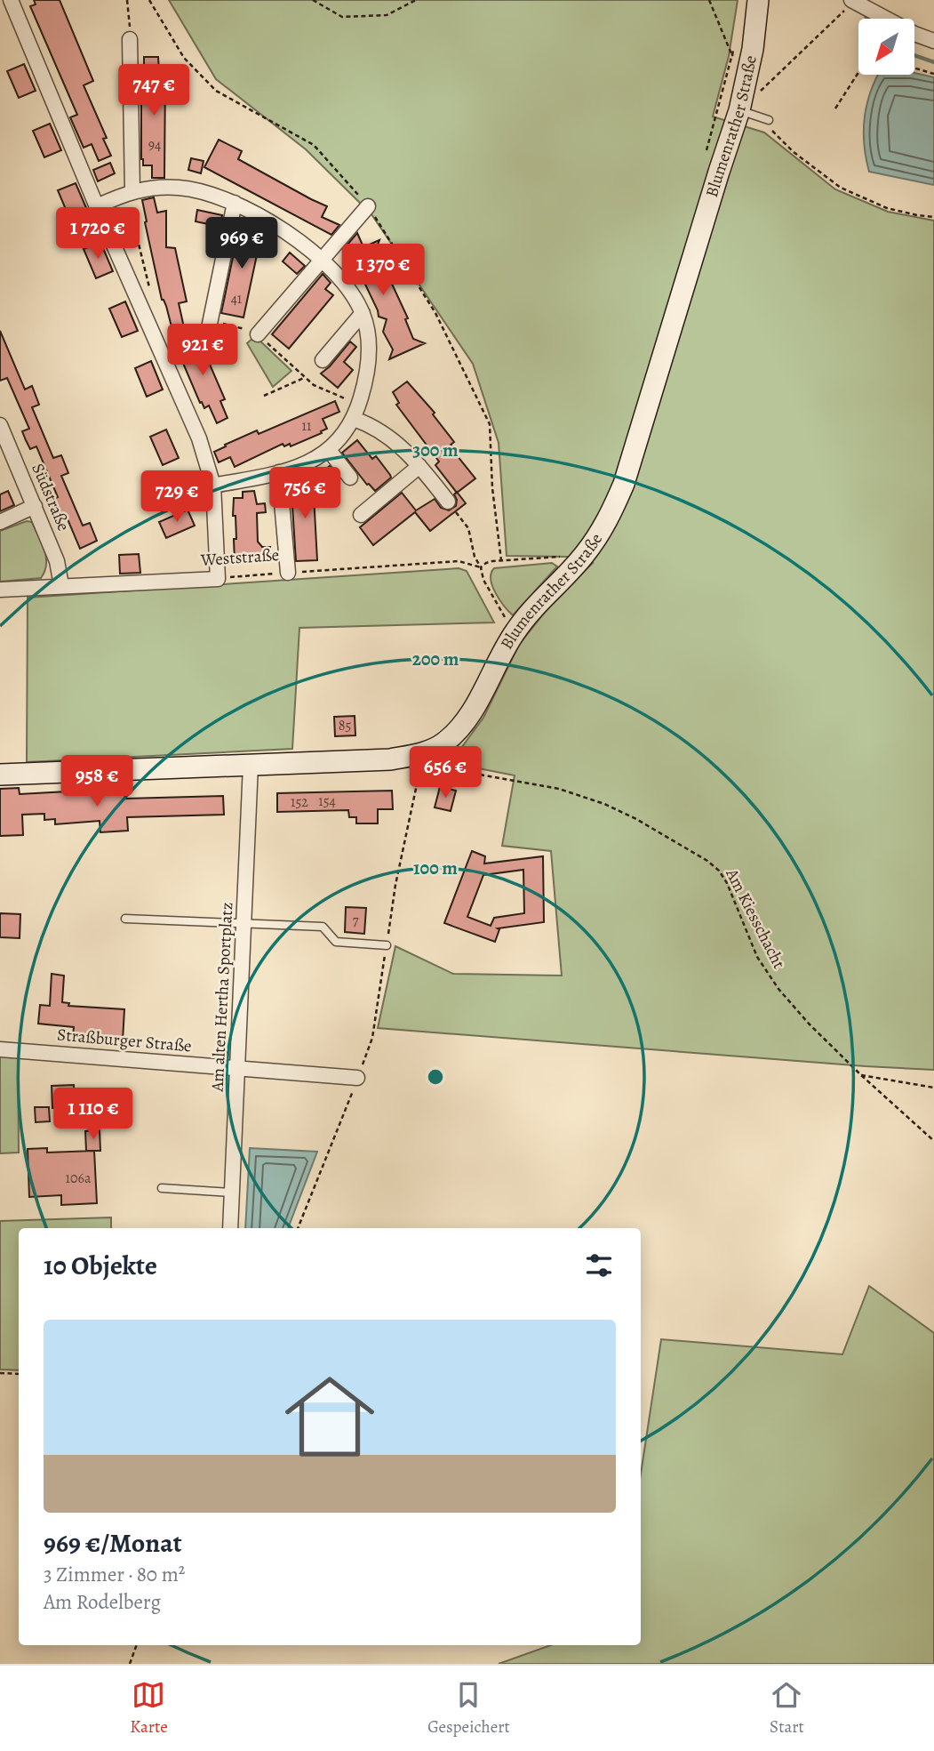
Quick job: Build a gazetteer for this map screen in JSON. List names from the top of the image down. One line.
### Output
{"streets":{"street":["Blumenrather Straße","Südstraße","Weststraße","Am alten Hertha Sportplatz","Straßburger Straße"],"path":["Am Kiesschacht"]},"crossings":[["Blumenrather Straße","Am alten Hertha Sportplatz"],["Südstraße","Weststraße"],["Am alten Hertha Sportplatz","Straßburger Straße"]],"house_numbers":["94","41","11","85","154","152","7","106a"],"north":"bottom left","page":{"price":["747 €","1 720 €","969 €","1 370 €","921 €","756 €","729 €","656 €","958 €","1 110 €"],"heading":"10 Objekte","list":[{"name":"969 €/Monat","note":"3 Zimmer · 80 m² · Am Rodelberg"}],"tabs":["Karte","Gespeichert","Start"]},"rings":["300 m","200 m","100 m"]}
